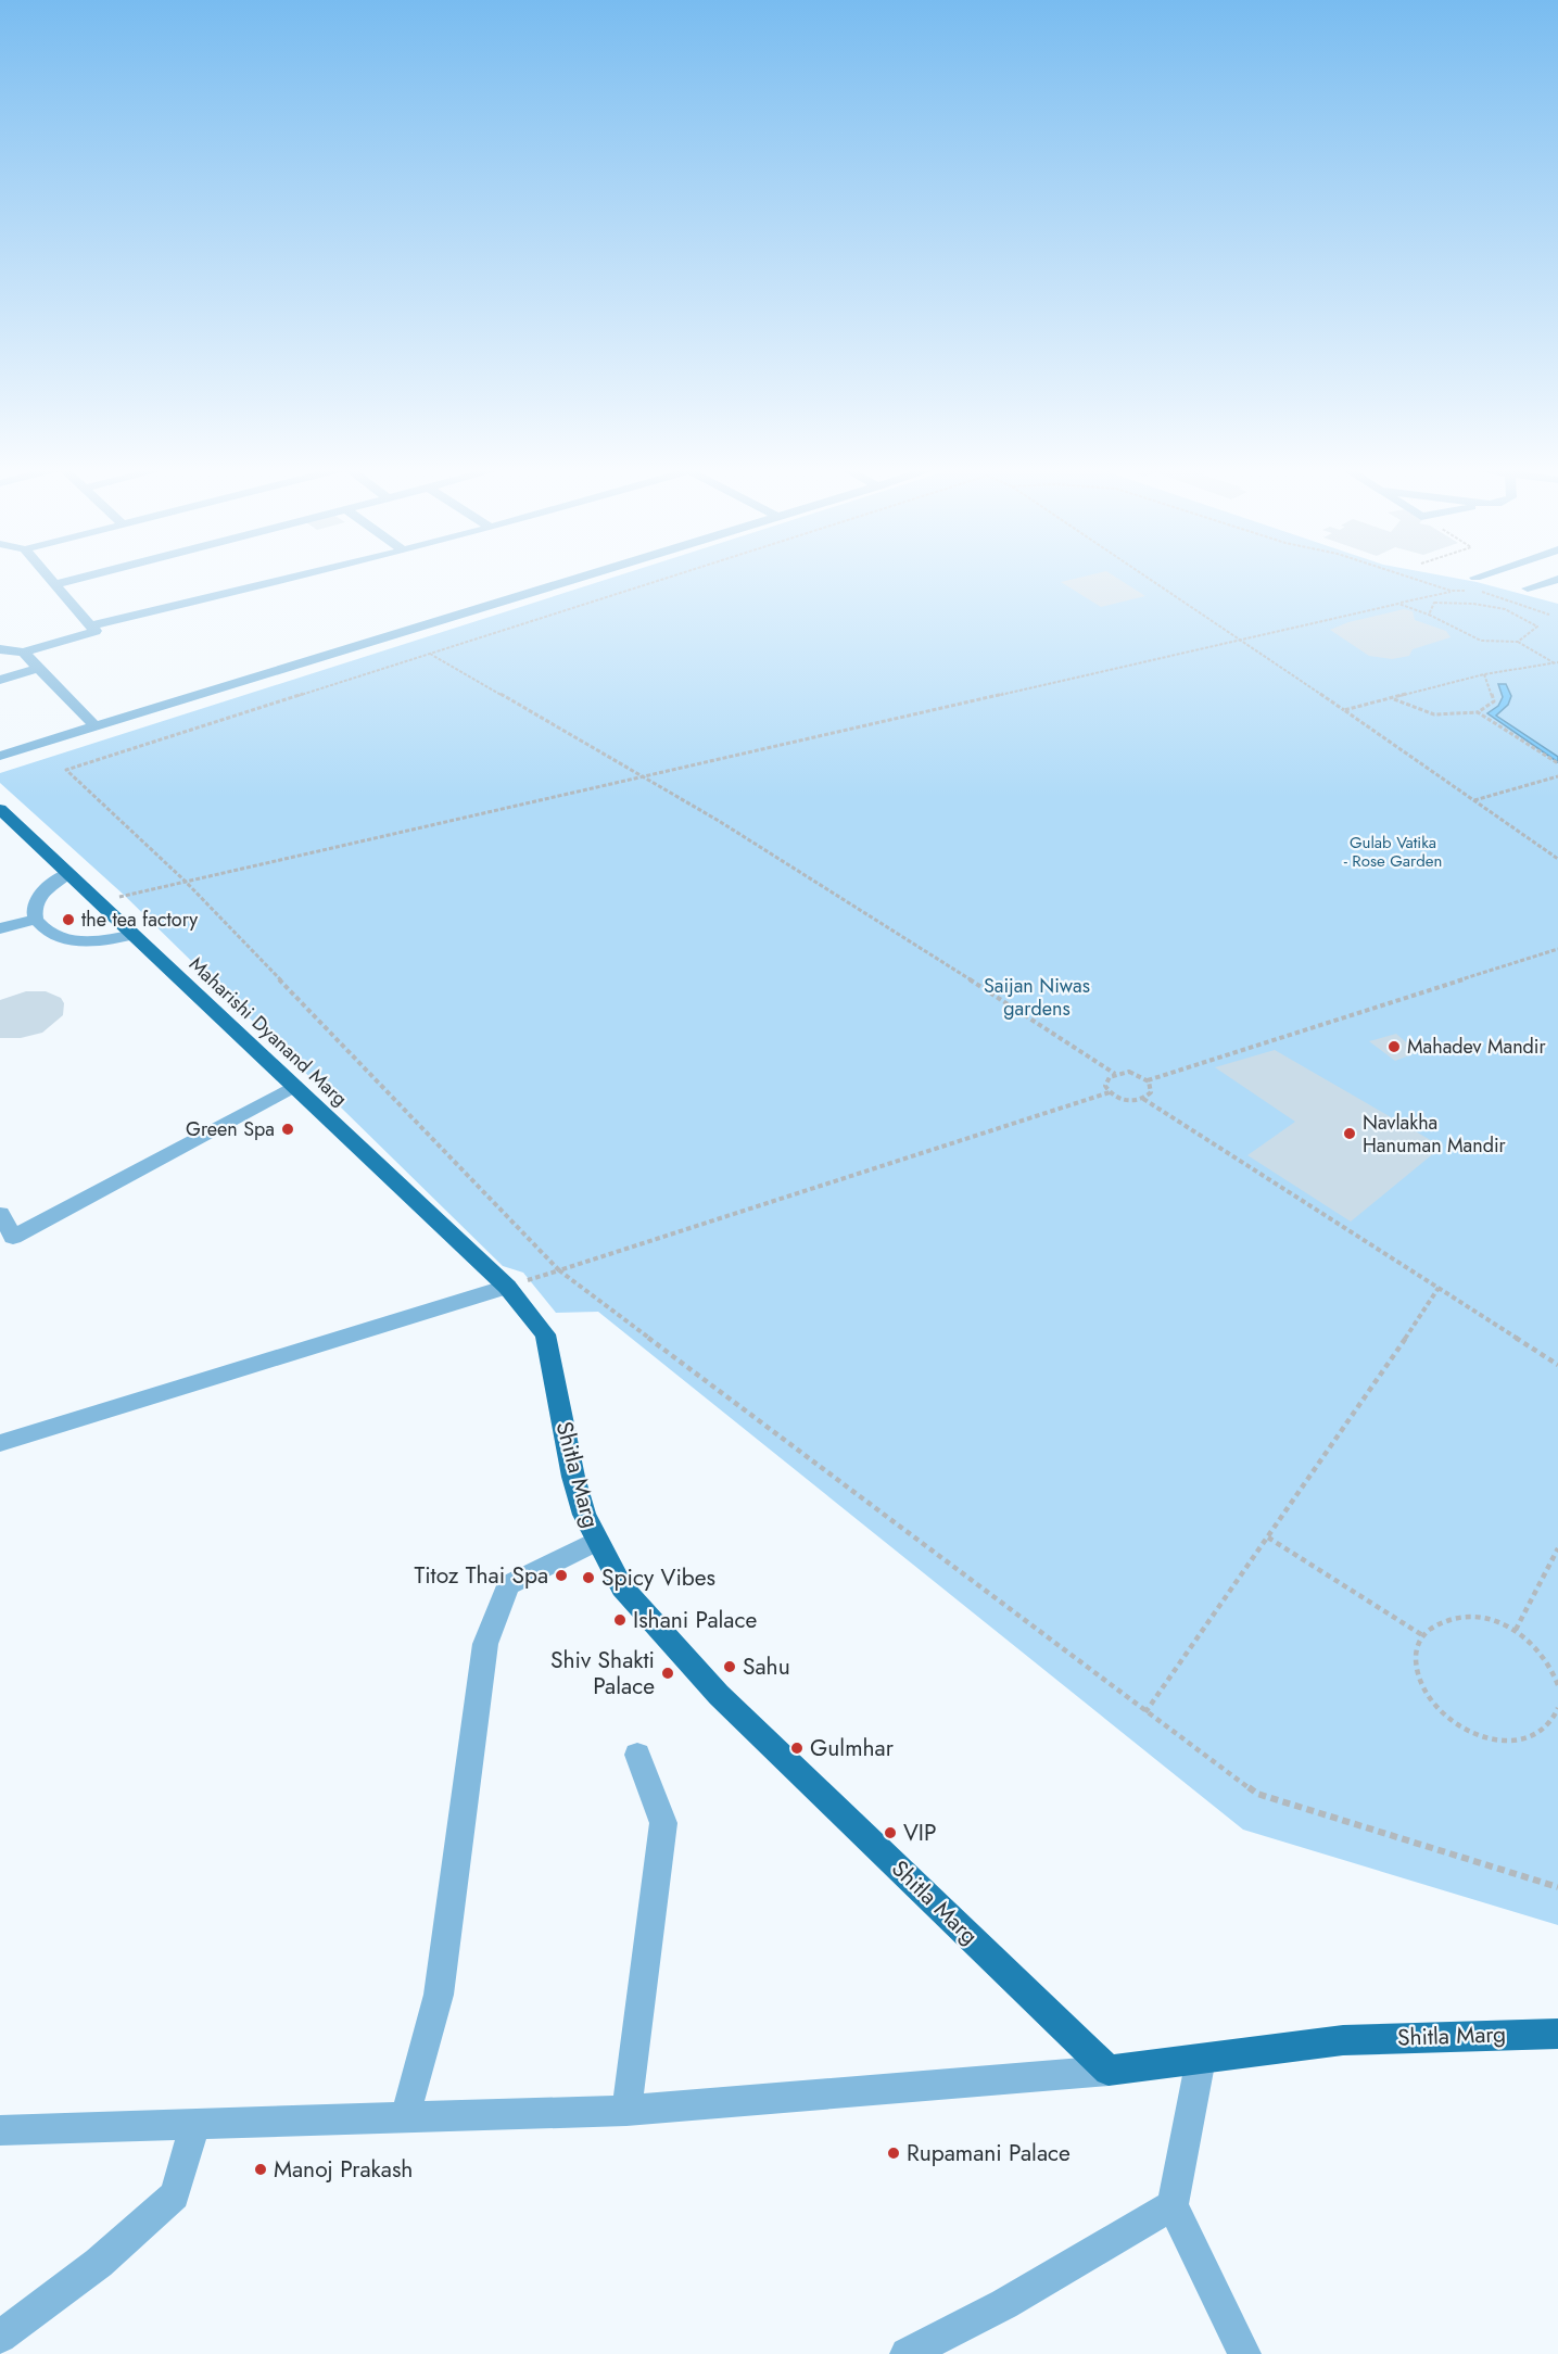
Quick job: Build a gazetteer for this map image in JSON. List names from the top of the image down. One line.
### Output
{"streets":{"main road":["Maharishi Dyanand Marg","Shitla Marg"]},"crossings":[["Maharishi Dyanand Marg","Shitla Marg"]],"parks":["Gulab Vatika - Rose Garden","Saijan Niwas gardens"],"places":["the tea factory","Mahadev Mandir","Green Spa","Navlakha Hanuman Mandir","Titoz Thai Spa","Spicy Vibes","Ishani Palace","Sahu","Shiv Shakti Palace","Gulmhar","VIP","Rupamani Palace","Manoj Prakash"]}
